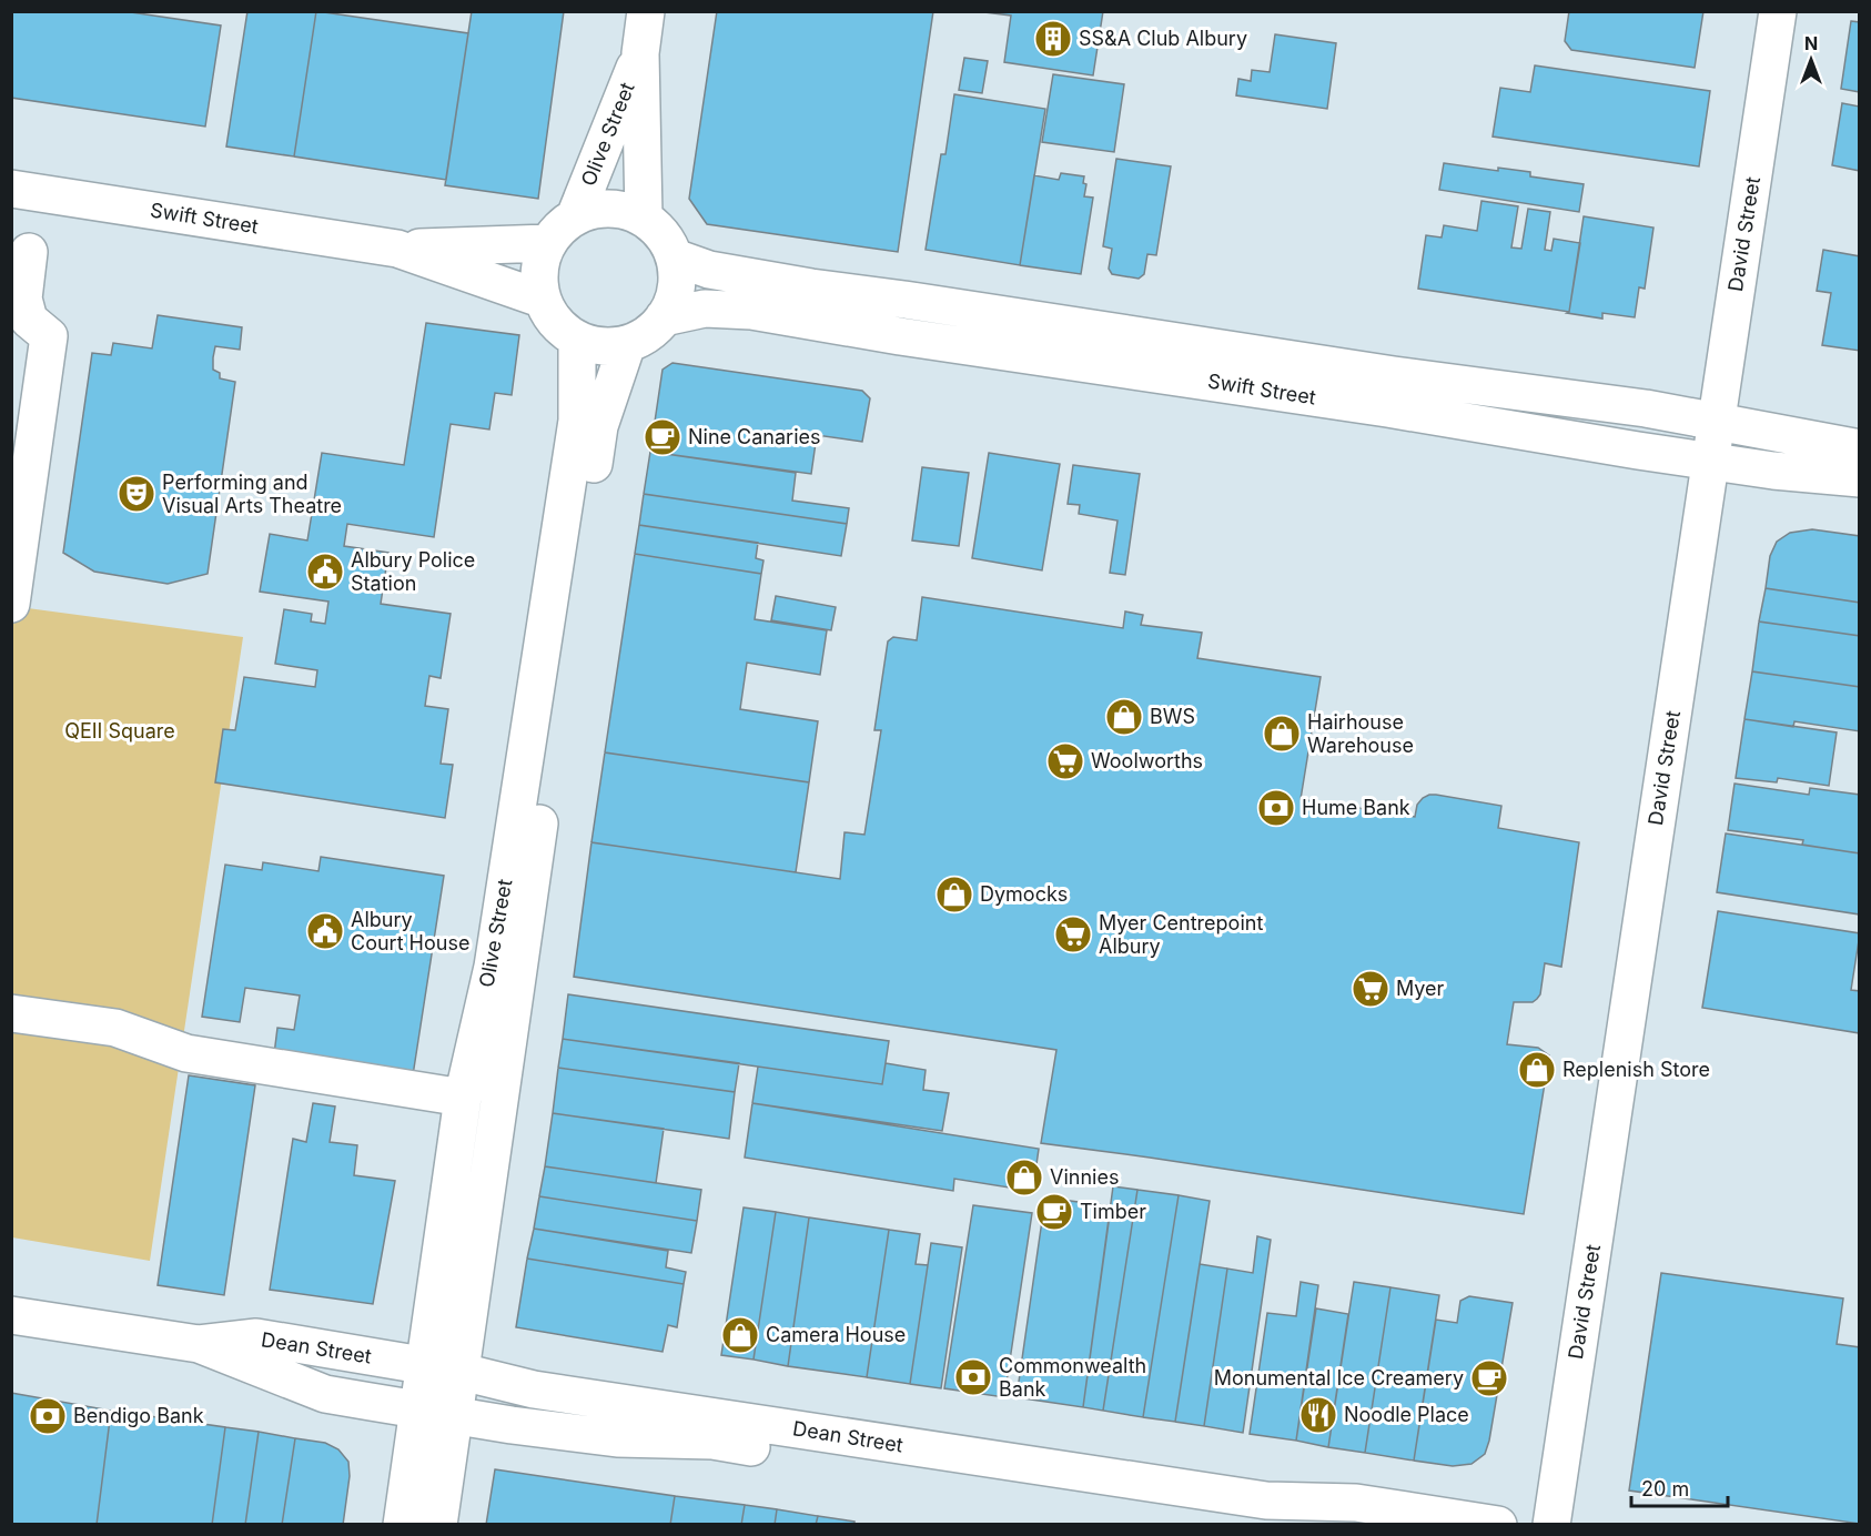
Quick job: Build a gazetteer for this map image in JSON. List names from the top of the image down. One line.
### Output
{"streets":{"street":["Olive Street","Swift Street","David Street","Dean Street"]},"crossings":[["Olive Street","Swift Street"],["Olive Street","Dean Street"],["Swift Street","David Street"]],"parks":["QEII Square"],"places":{"building":["SS&A Club Albury"],"cafe":["Nine Canaries","Timber","Monumental Ice Creamery"],"theatre":["Performing and Visual Arts Theatre"],"public building":["Albury Police Station","Albury Court House"],"shop":["BWS","Hairhouse Warehouse","Dymocks","Replenish Store","Vinnies","Camera House"],"supermarket":["Woolworths","Myer Centrepoint Albury","Myer"],"bank":["Hume Bank","Commonwealth Bank","Bendigo Bank"],"restaurant":["Noodle Place"]},"scale_bar":"20 m","north":"top"}
